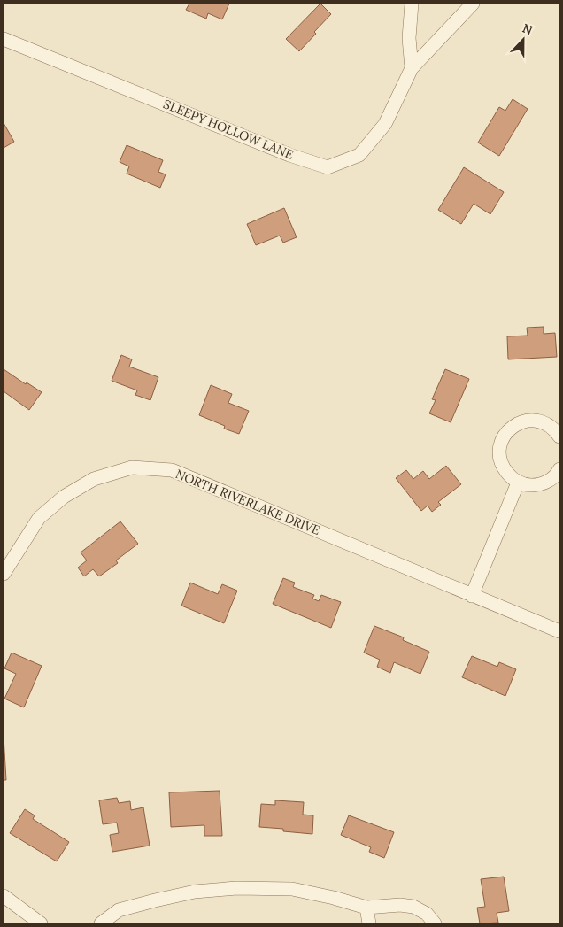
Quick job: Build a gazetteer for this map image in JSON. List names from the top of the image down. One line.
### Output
{"streets":{"street":["SLEEPY HOLLOW LANE","NORTH RIVERLAKE DRIVE"]},"north":"top"}
